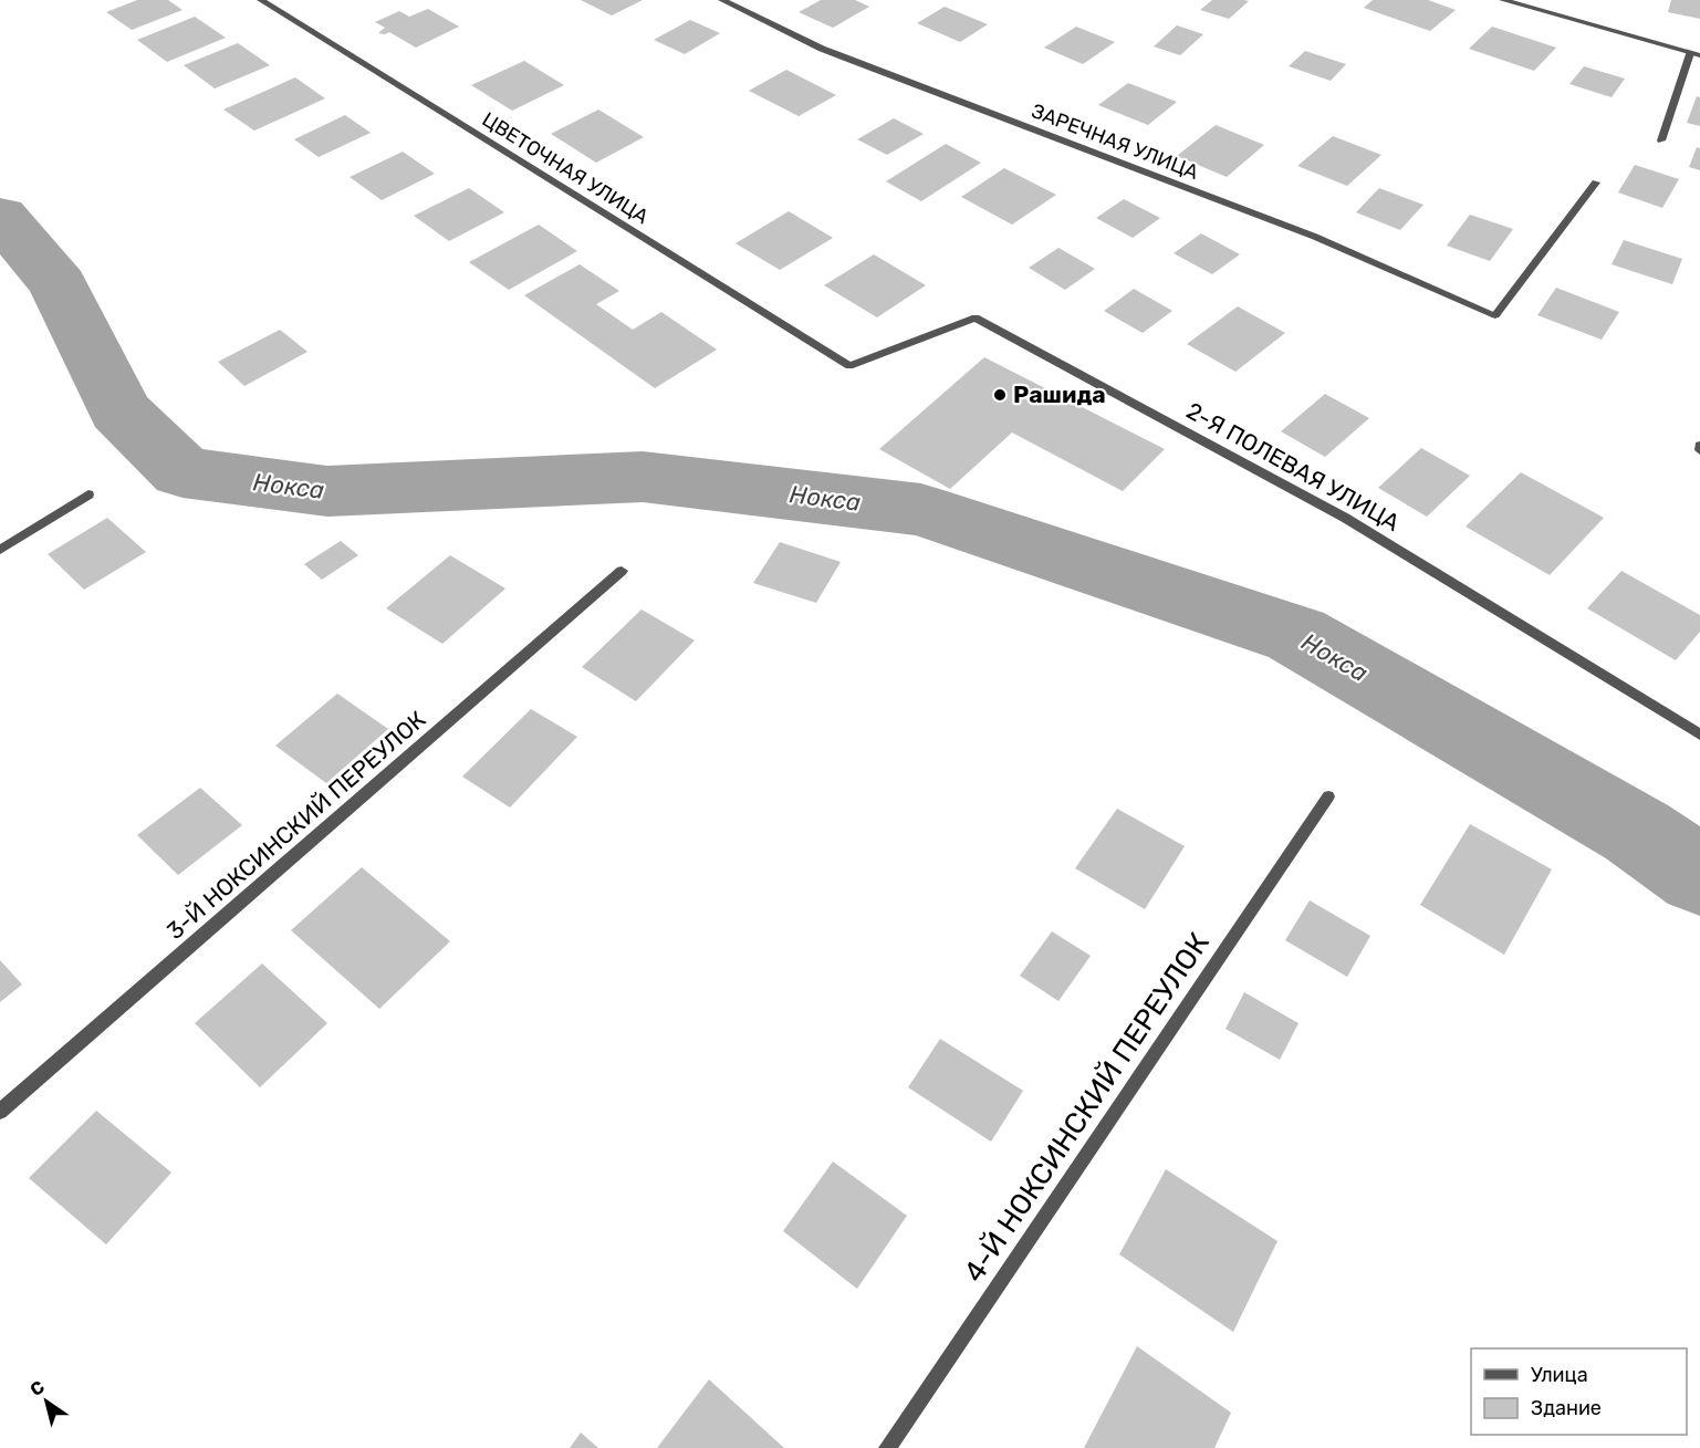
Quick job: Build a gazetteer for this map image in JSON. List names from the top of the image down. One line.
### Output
{"streets":{"street":["ЗАРЕЧНАЯ УЛИЦА","ЦВЕТОЧНАЯ УЛИЦА","2-Я ПОЛЕВАЯ УЛИЦА","3-Й НОКСИНСКИЙ ПЕРЕУЛОК","4-Й НОКСИНСКИЙ ПЕРЕУЛОК"]},"crossings":[["ЦВЕТОЧНАЯ УЛИЦА","2-Я ПОЛЕВАЯ УЛИЦА"]],"water":["Нокса"],"places":["Рашида"],"legend":["Улица","Здание"],"north":"top left"}
